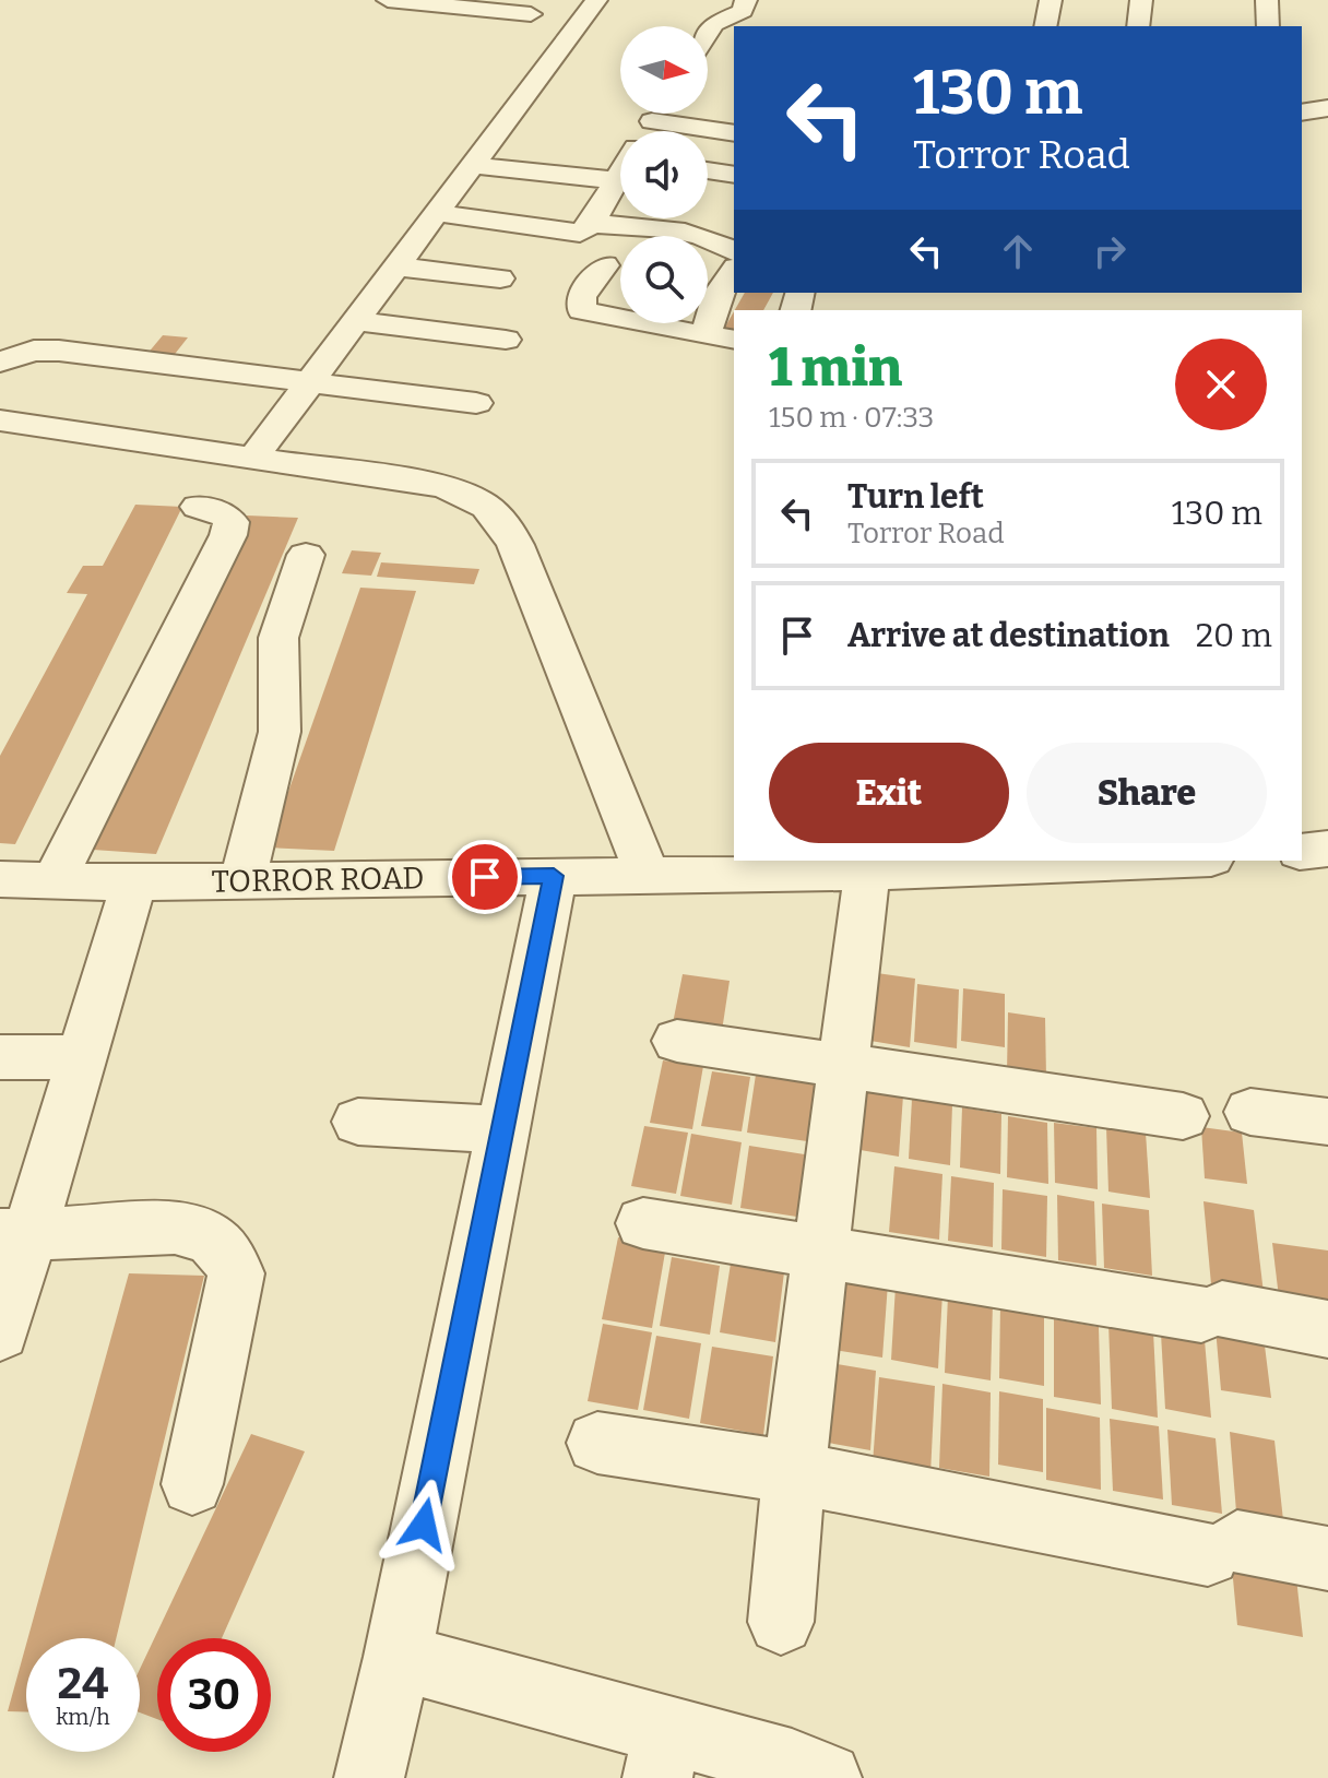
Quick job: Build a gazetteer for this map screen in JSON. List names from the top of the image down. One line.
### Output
{"streets":{"street":["TORROR ROAD"]},"north":"right","page":{"turn":["130 m","Torror Road"],"heading":["1 min","150 m · 07:33"],"list":[{"name":"Turn left","note":"Torror Road","value":"130 m"},{"name":"Arrive at destination","value":"20 m"}],"buttons":["Exit","Share"],"speed":"24 km/h","limit":"30"}}
